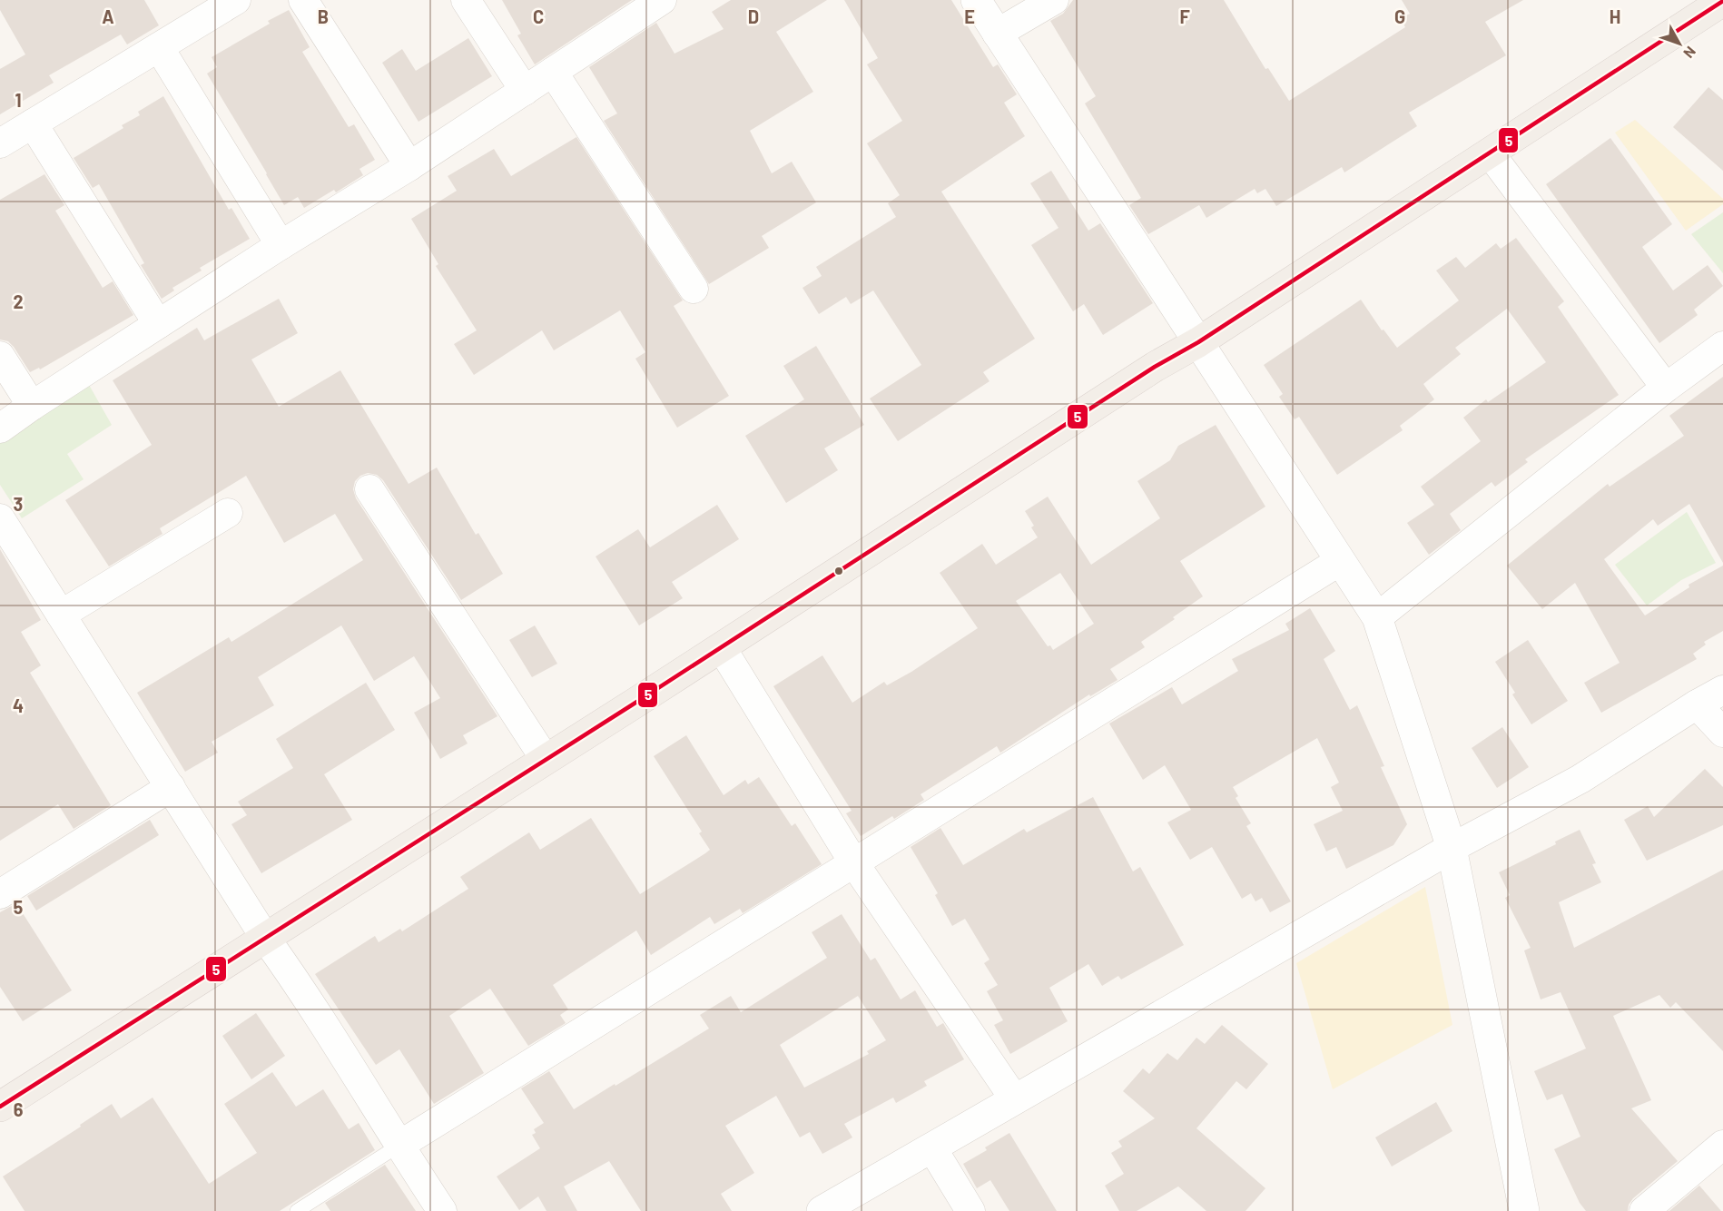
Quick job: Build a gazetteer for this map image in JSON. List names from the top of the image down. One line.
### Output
{"lines":["transit line 5"],"north":"bottom right","grid":{"columns":["A","B","C","D","E","F","G","H"],"rows":["1","2","3","4","5","6"]}}
